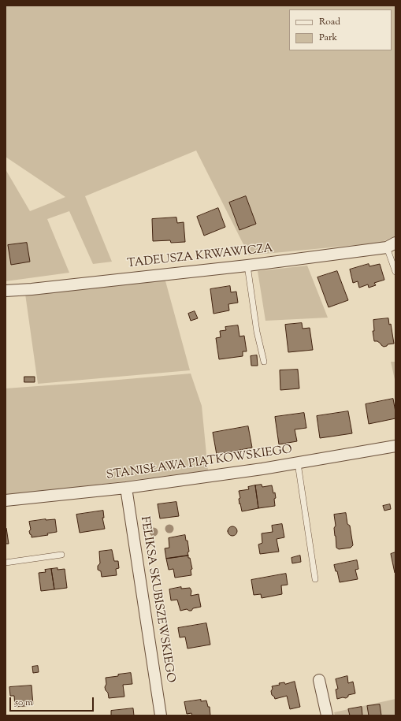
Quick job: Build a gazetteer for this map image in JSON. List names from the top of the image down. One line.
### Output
{"streets":{"street":["TADEUSZA KRWAWICZA","STANISŁAWA PIĄTKOWSKIEGO","FELIKSA SKUBISZEWSKIEGO"]},"crossings":[["STANISŁAWA PIĄTKOWSKIEGO","FELIKSA SKUBISZEWSKIEGO"]],"legend":["Road","Park"],"scale_bar":"50 m"}
